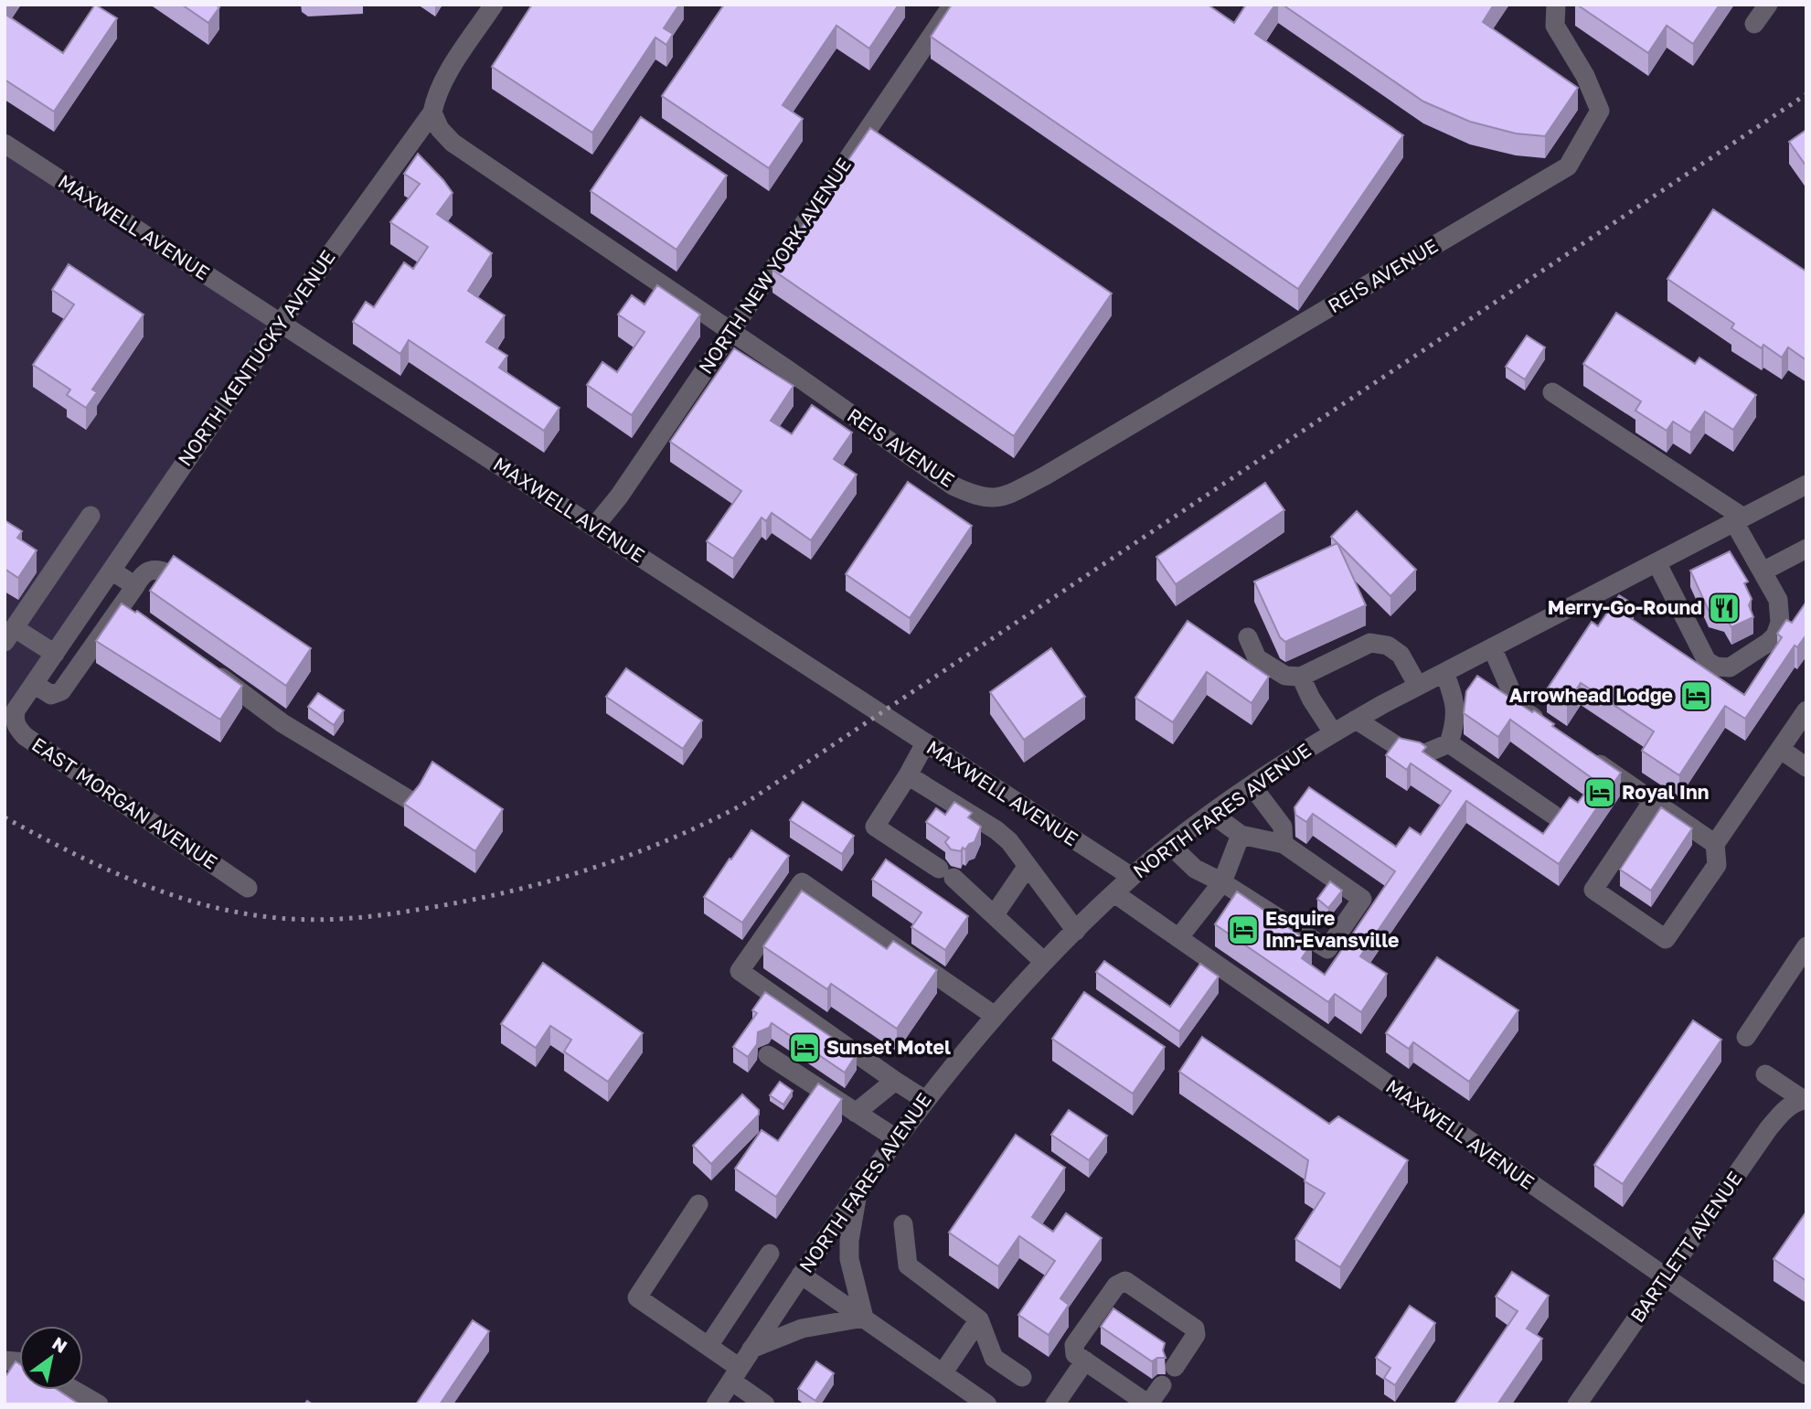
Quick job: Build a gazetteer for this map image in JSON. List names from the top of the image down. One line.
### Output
{"streets":{"street":["MAXWELL AVENUE","NORTH NEW YORK AVENUE","REIS AVENUE","NORTH KENTUCKY AVENUE","EAST MORGAN AVENUE","NORTH FARES AVENUE","BARTLETT AVENUE"]},"crossings":[["MAXWELL AVENUE","NORTH NEW YORK AVENUE"],["MAXWELL AVENUE","NORTH KENTUCKY AVENUE"],["MAXWELL AVENUE","NORTH FARES AVENUE"],["MAXWELL AVENUE","BARTLETT AVENUE"],["NORTH NEW YORK AVENUE","REIS AVENUE"],["REIS AVENUE","NORTH KENTUCKY AVENUE"],["NORTH KENTUCKY AVENUE","EAST MORGAN AVENUE"]],"places":{"restaurant":["Merry-Go-Round"],"hotel":["Arrowhead Lodge","Royal Inn","Esquire Inn-Evansville","Sunset Motel"]},"north":"top right"}
